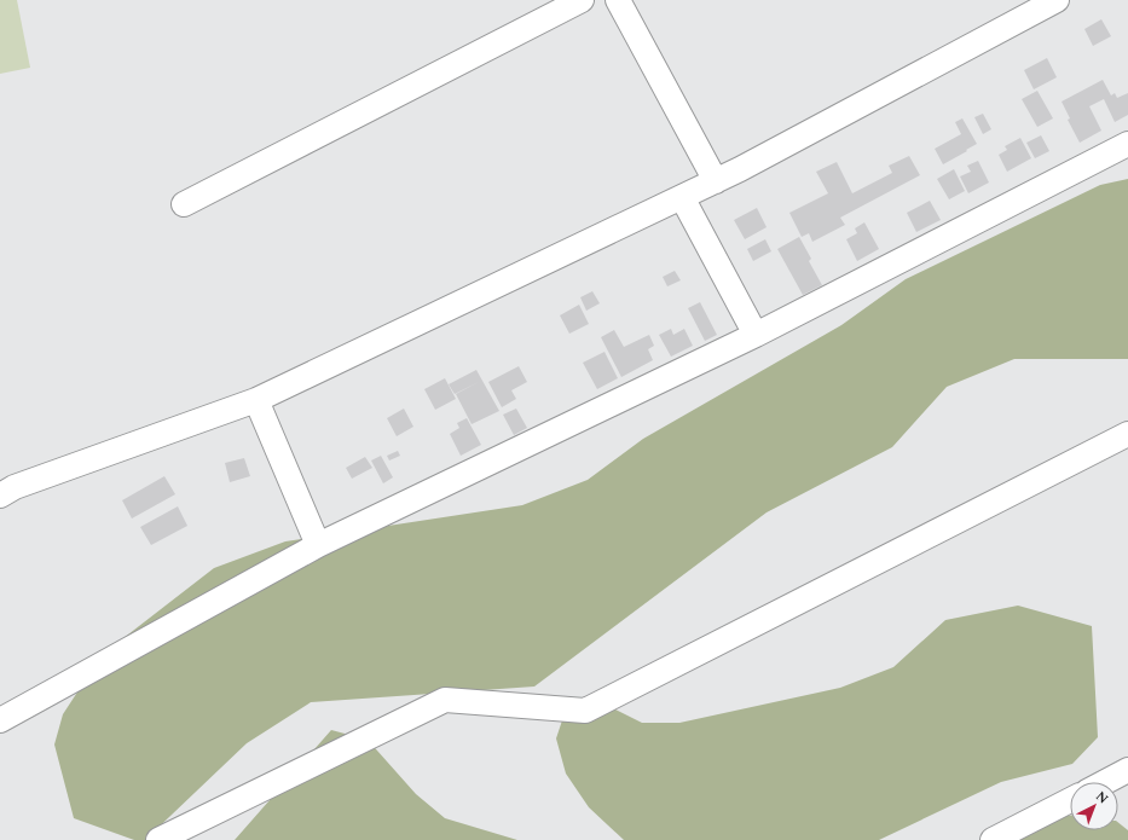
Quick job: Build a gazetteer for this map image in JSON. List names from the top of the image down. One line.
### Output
{"north":"top right"}
